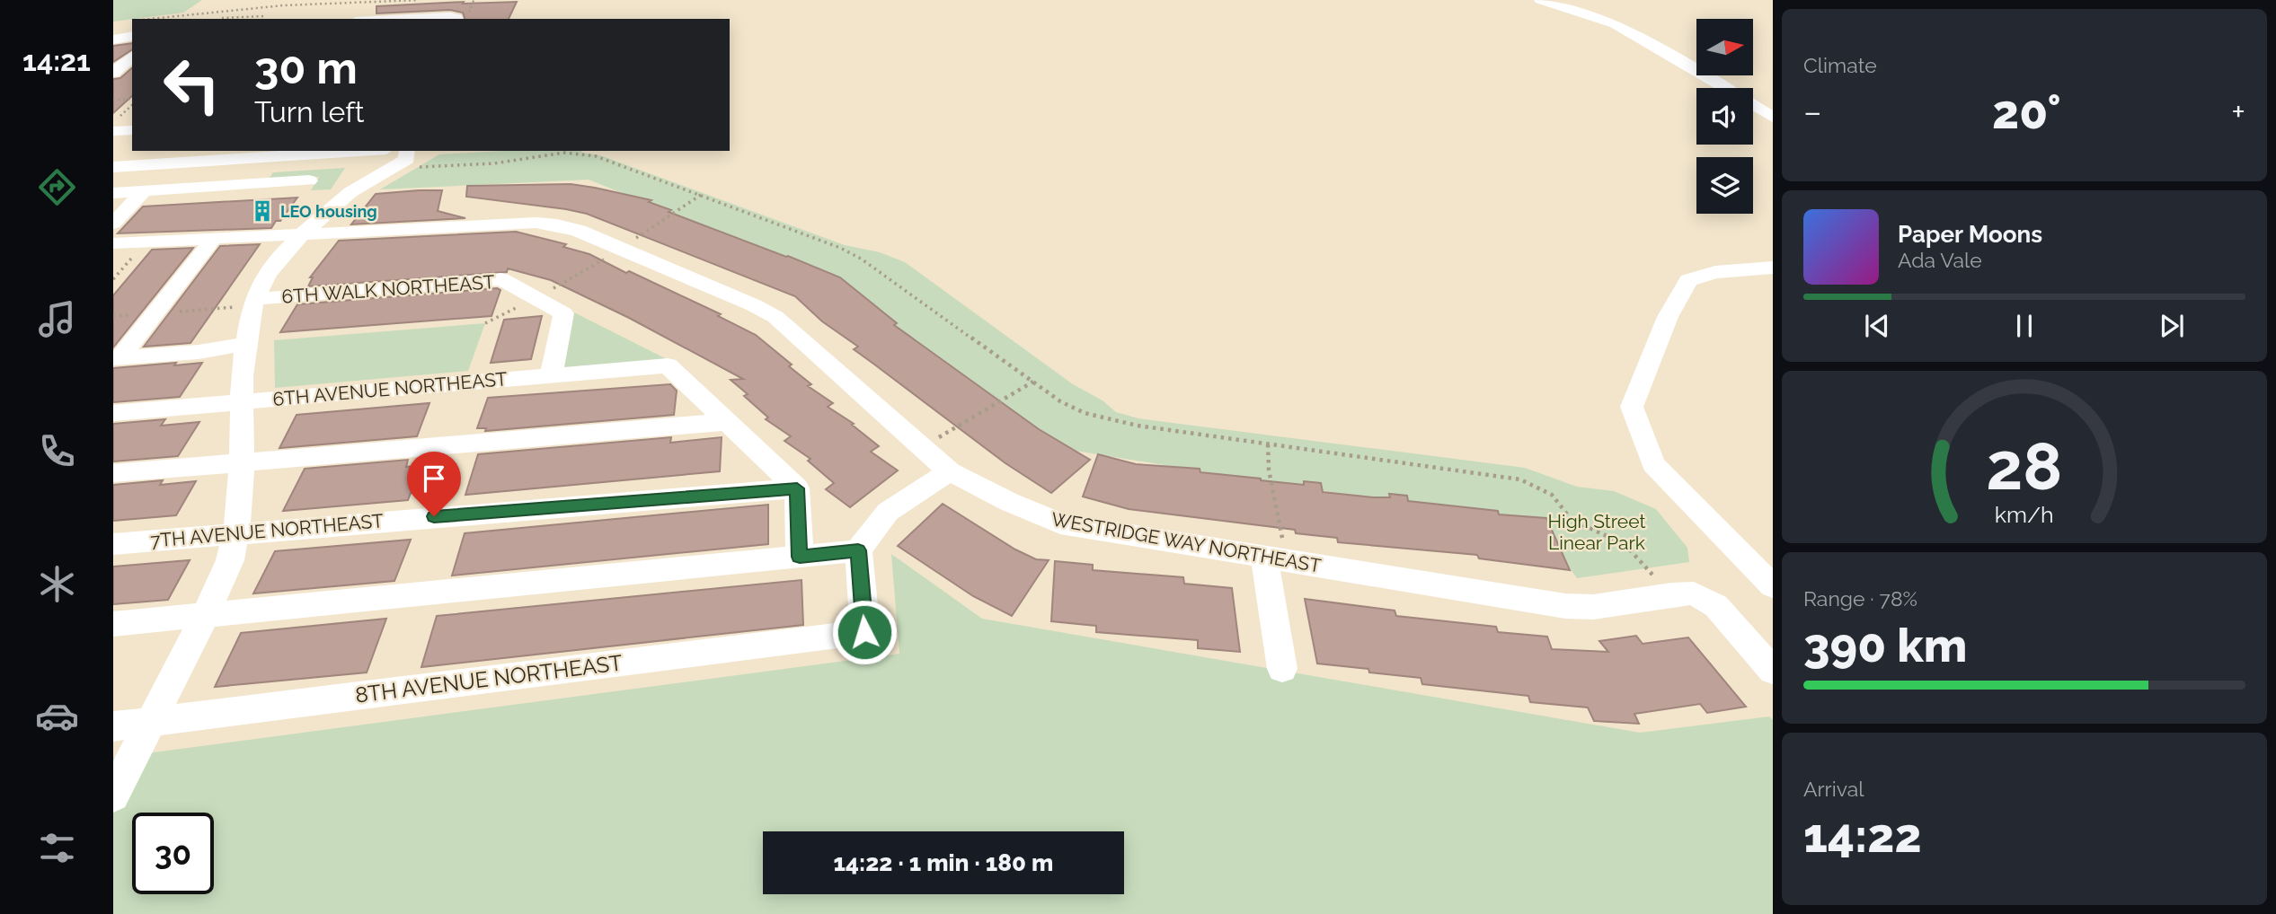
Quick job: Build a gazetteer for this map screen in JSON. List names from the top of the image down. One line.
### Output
{"streets":{"street":["6TH WALK NORTHEAST","6TH AVENUE NORTHEAST","7TH AVENUE NORTHEAST","WESTRIDGE WAY NORTHEAST","8TH AVENUE NORTHEAST"]},"crossings":[["6TH WALK NORTHEAST","6TH AVENUE NORTHEAST"]],"parks":["High Street Linear Park"],"places":{"building":["LEO housing"]},"north":"right","page":{"tabs":"14:21","tile":["Climate",["Range · 78%","390 km"],["Arrival","14:22"]],"turn":["30 m","Turn left"],"heat":["−","20°","+"],"song":["Paper Moons","Ada Vale"],"limit":"30","trip":"14:22 · 1 min · 180 m","gauge":["28","km/h"]}}
